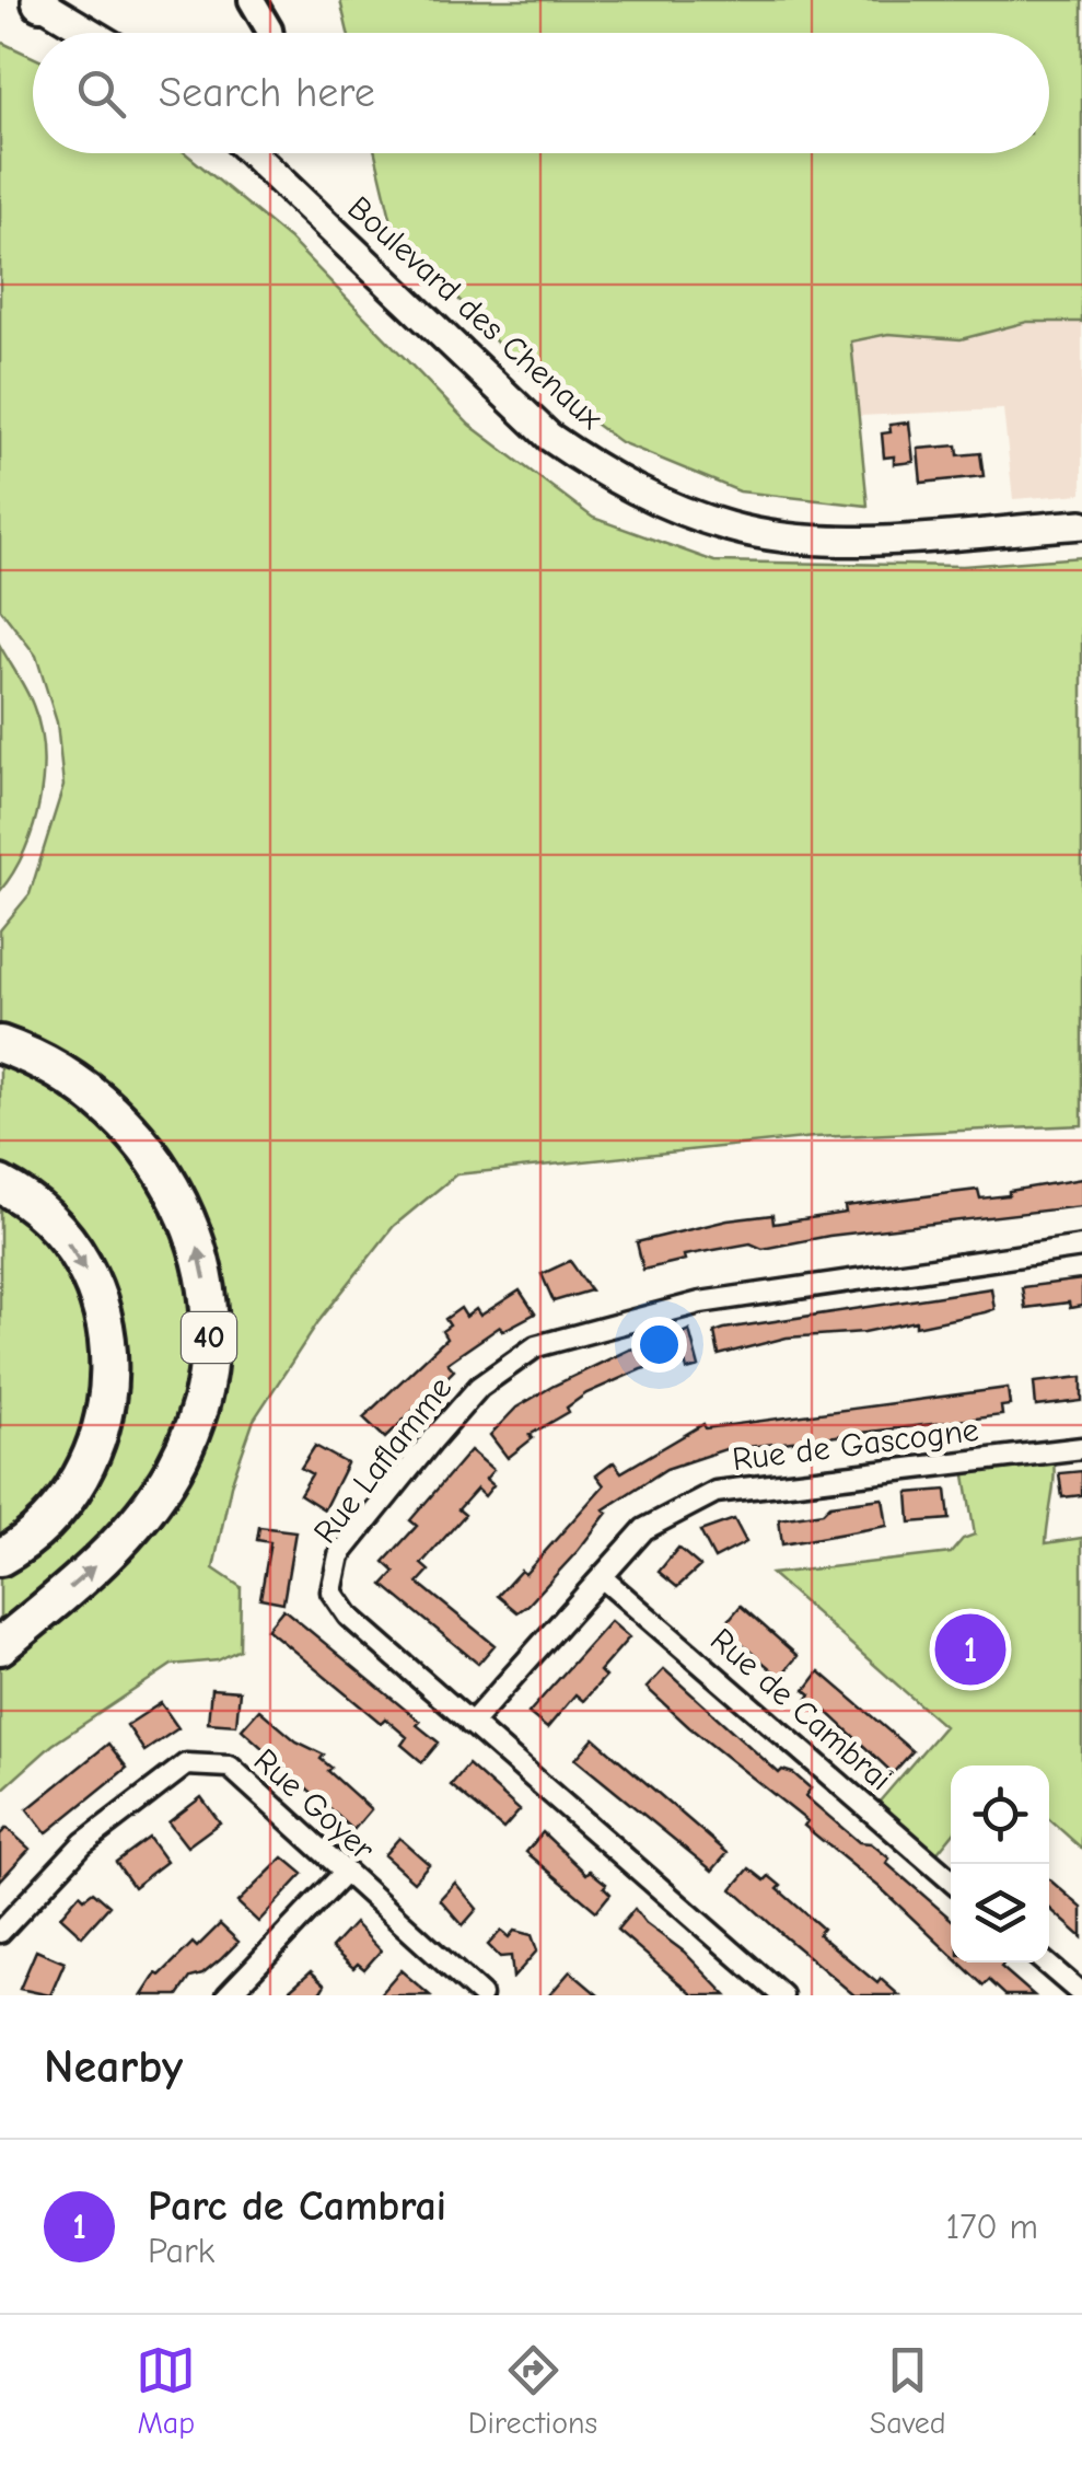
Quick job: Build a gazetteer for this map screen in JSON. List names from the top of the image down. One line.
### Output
{"streets":{"highway":["40"],"main road":["Boulevard des Chenaux"],"street":["Rue de Gascogne","Rue Laflamme","Rue de Cambrai","Rue Goyer"]},"crossings":[["Rue de Gascogne","Rue Laflamme"],["Rue de Gascogne","Rue de Cambrai"]],"page":{"search":"Search here","pins":"1","heading":"Nearby","list":[{"mark":"1","name":"Parc de Cambrai","note":"Park","value":"170 m"}],"nav":["Map","Directions","Saved"]}}
